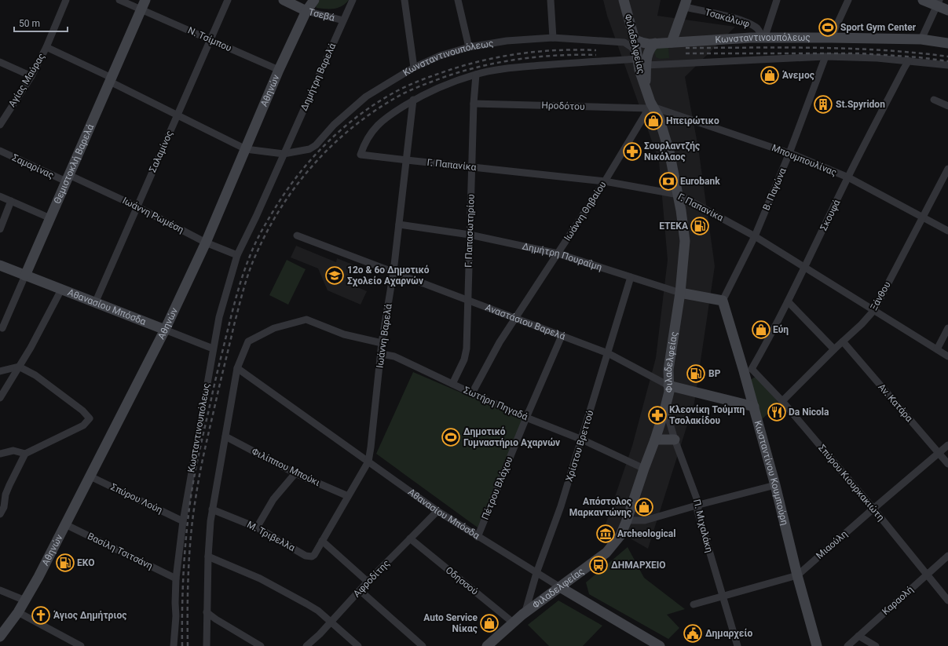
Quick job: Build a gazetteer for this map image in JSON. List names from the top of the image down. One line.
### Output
{"streets":{"main road":["Τσεβά","Κωνσταντινουπόλεως","Φιλαδελφείας","Αθηνών","Θεμιστοκλή Βαρελά","Δημήτρη Πουραΐμη","Αθανασίου Μπόσδα","Αναστάσιου Βαρελά","Κωσταντίνου Κουμπούρη"],"street":["Τσακάλωφ","N. Τσίμπου","Δημήτρη Βαρελά","Αγίας Μαύρας","Ηροδότου","Σαλαμίνος","Μπουμπουλίνας","Γ. Παπανίκα","Σαμαρίνας","Β. Παγώνα","Ιωάννη Θηβαίου","Ιωάννη Ρωμέση","Σκουφά","Γ. Παπασωτηρίου","Ξάνθου","Ιωάννη Βαρελά","Αν. Κατάρα","Σωτήρη Πηγαδά","Κωσταντινουπόλεως","Χρίστου Βρεττού","Φιλίππου Μπούκι","Σπύρου Κιουρκακιώτη","Πέτρου Βλάχου","Σπύρου Λούη","Π. Μιχαλάκη","Μ. Τριβελλα","Μιαούλη","Βασίλη Τσιτσάνη","Αφροδίτης","Οδησσού","Καραολή"]},"crossings":[["Τσεβά","Δημήτρη Βαρελά"],["Τσεβά","Αθηνών"],["Τσακάλωφ","Κωνσταντινουπόλεως"],["N. Τσίμπου","Αθηνών"],["N. Τσίμπου","Σαλαμίνος"],["N. Τσίμπου","Θεμιστοκλή Βαρελά"],["Κωνσταντινουπόλεως","Φιλαδελφείας"],["Κωνσταντινουπόλεως","Δημήτρη Βαρελά"],["Κωνσταντινουπόλεως","Αγίας Μαύρας"],["Κωνσταντινουπόλεως","Αθηνών"],["Κωνσταντινουπόλεως","Σαλαμίνος"],["Κωνσταντινουπόλεως","Θεμιστοκλή Βαρελά"],["Κωνσταντινουπόλεως","Β. Παγώνα"],["Κωνσταντινουπόλεως","Σκουφά"],["Φιλαδελφείας","Ηροδότου"],["Φιλαδελφείας","Μπουμπουλίνας"],["Φιλαδελφείας","Γ. Παπανίκα"],["Φιλαδελφείας","Ιωάννη Θηβαίου"],["Φιλαδελφείας","Δημήτρη Πουραΐμη"],["Φιλαδελφείας","Αθανασίου Μπόσδα"],["Φιλαδελφείας","Αναστάσιου Βαρελά"],["Φιλαδελφείας","Σωτήρη Πηγαδά"],["Φιλαδελφείας","Χρίστου Βρεττού"],["Φιλαδελφείας","Π. Μιχαλάκη"],["Φιλαδελφείας","Οδησσού"],["Αθηνών","Ιωάννη Ρωμέση"],["Αθηνών","Αθανασίου Μπόσδα"],["Αθηνών","Σπύρου Λούη"],["Αθηνών","Βασίλη Τσιτσάνη"],["Ηροδότου","Μπουμπουλίνας"],["Ηροδότου","Ιωάννη Θηβαίου"],["Ηροδότου","Γ. Παπασωτηρίου"],["Σαλαμίνος","Ιωάννη Ρωμέση"],["Σαλαμίνος","Αθανασίου Μπόσδα"],["Μπουμπουλίνας","Β. Παγώνα"],["Μπουμπουλίνας","Ιωάννη Θηβαίου"],["Μπουμπουλίνας","Σκουφά"],["Μπουμπουλίνας","Ξάνθου"],["Θεμιστοκλή Βαρελά","Σαμαρίνας"],["Θεμιστοκλή Βαρελά","Ιωάννη Ρωμέση"],["Θεμιστοκλή Βαρελά","Αθανασίου Μπόσδα"],["Γ. Παπανίκα","Β. Παγώνα"],["Γ. Παπανίκα","Ιωάννη Θηβαίου"],["Γ. Παπανίκα","Σκουφά"],["Γ. Παπανίκα","Γ. Παπασωτηρίου"],["Γ. Παπανίκα","Ξάνθου"],["Γ. Παπανίκα","Ιωάννη Βαρελά"],["Σαμαρίνας","Ιωάννη Ρωμέση"],["Β. Παγώνα","Δημήτρη Πουραΐμη"],["Β. Παγώνα","Κωσταντίνου Κουμπούρη"],["Ιωάννη Θηβαίου","Δημήτρη Πουραΐμη"],["Ιωάννη Θηβαίου","Αναστάσιου Βαρελά"],["Ιωάννη Θηβαίου","Σωτήρη Πηγαδά"],["Ιωάννη Ρωμέση","Κωσταντινουπόλεως"],["Σκουφά","Κωσταντίνου Κουμπούρη"],["Σκουφά","Σπύρου Κιουρκακιώτη"],["Γ. Παπασωτηρίου","Δημήτρη Πουραΐμη"],["Γ. Παπασωτηρίου","Αναστάσιου Βαρελά"],["Γ. Παπασωτηρίου","Σωτήρη Πηγαδά"],["Δημήτρη Πουραΐμη","Ιωάννη Βαρελά"],["Δημήτρη Πουραΐμη","Χρίστου Βρεττού"],["Δημήτρη Πουραΐμη","Κωσταντίνου Κουμπούρη"],["Ξάνθου","Αν. Κατάρα"],["Ξάνθου","Σπύρου Κιουρκακιώτη"],["Αθανασίου Μπόσδα","Ιωάννη Βαρελά"],["Αθανασίου Μπόσδα","Κωσταντινουπόλεως"],["Αθανασίου Μπόσδα","Χρίστου Βρεττού"],["Αθανασίου Μπόσδα","Πέτρου Βλάχου"],["Αθανασίου Μπόσδα","Αφροδίτης"],["Αναστάσιου Βαρελά","Ιωάννη Βαρελά"],["Αναστάσιου Βαρελά","Χρίστου Βρεττού"],["Αναστάσιου Βαρελά","Κωσταντίνου Κουμπούρη"],["Αναστάσιου Βαρελά","Πέτρου Βλάχου"],["Ιωάννη Βαρελά","Σωτήρη Πηγαδά"],["Ιωάννη Βαρελά","Φιλίππου Μπούκι"],["Ιωάννη Βαρελά","Μ. Τριβελλα"],["Αν. Κατάρα","Μιαούλη"],["Σωτήρη Πηγαδά","Χρίστου Βρεττού"],["Σωτήρη Πηγαδά","Πέτρου Βλάχου"],["Κωσταντινουπόλεως","Σπύρου Λούη"],["Κωσταντινουπόλεως","Βασίλη Τσιτσάνη"],["Κωσταντίνου Κουμπούρη","Σπύρου Κιουρκακιώτη"],["Κωσταντίνου Κουμπούρη","Μιαούλη"],["Σπύρου Κιουρκακιώτη","Μιαούλη"],["Σπύρου Κιουρκακιώτη","Καραολή"],["Π. Μιχαλάκη","Μιαούλη"],["Αφροδίτης","Οδησσού"]],"places":{"sports":["Sport Gym Center","Δημοτικό Γυμναστήριο Αχαρνών"],"shop":["Άνεμος","Ηπειρώτικο","Εύη","Απόστολος Μαρκαντώνης","Auto Service Νίκας"],"building":["St.Spyridon"],"pharmacy":["Σουρλαντζής Νικόλαος","Κλεονίκη Τούμπη Τσολακίδου"],"bank":["Eurobank"],"fuel station":["ΕΤΕΚΑ","BP","EKO"],"school or university":["12ο & 6ο Δημοτικό Σχολείο Αχαρνών"],"restaurant":["Da Nicola"],"museum":["Archeological"],"bus stop":["ΔΗΜΑΡΧΕΙΟ"],"church":["Άγιος Δημήτριος"],"public building":["Δημαρχείο"]},"scale_bar":"50 m"}
